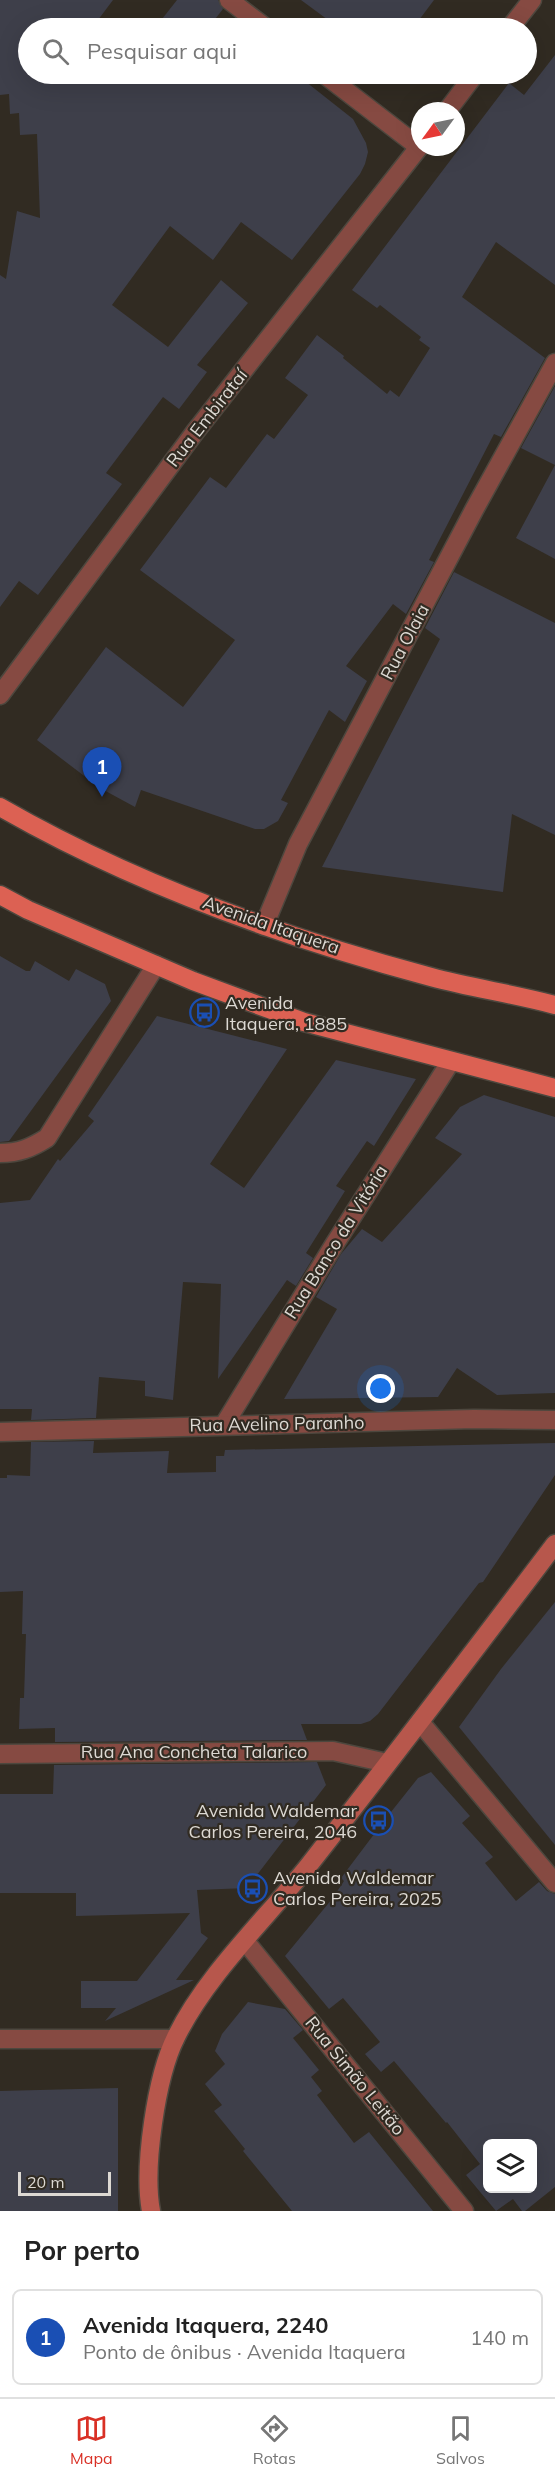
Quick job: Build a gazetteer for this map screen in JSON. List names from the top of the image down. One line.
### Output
{"streets":{"main road":["Avenida Itaquera"],"street":["Rua Embirataí","Rua Olaia","Rua Banco da Vitória","Rua Avelino Paranho","Rua Ana Concheta Talarico","Rua Simão Leitão"]},"crossings":[["Rua Olaia","Avenida Itaquera"],["Rua Banco da Vitória","Rua Avelino Paranho"]],"places":{"bus stop":["Avenida Itaquera, 1885","Avenida Waldemar Carlos Pereira, 2046","Avenida Waldemar Carlos Pereira, 2025"]},"scale_bar":"20 m","north":"bottom left","page":{"search":"Pesquisar aqui","pins":"1","scale":"20 m","heading":"Por perto","list":[{"mark":"1","name":"Avenida Itaquera, 2240","note":"Ponto de ônibus · Avenida Itaquera","value":"140 m"}],"nav":["Mapa","Rotas","Salvos"]}}
